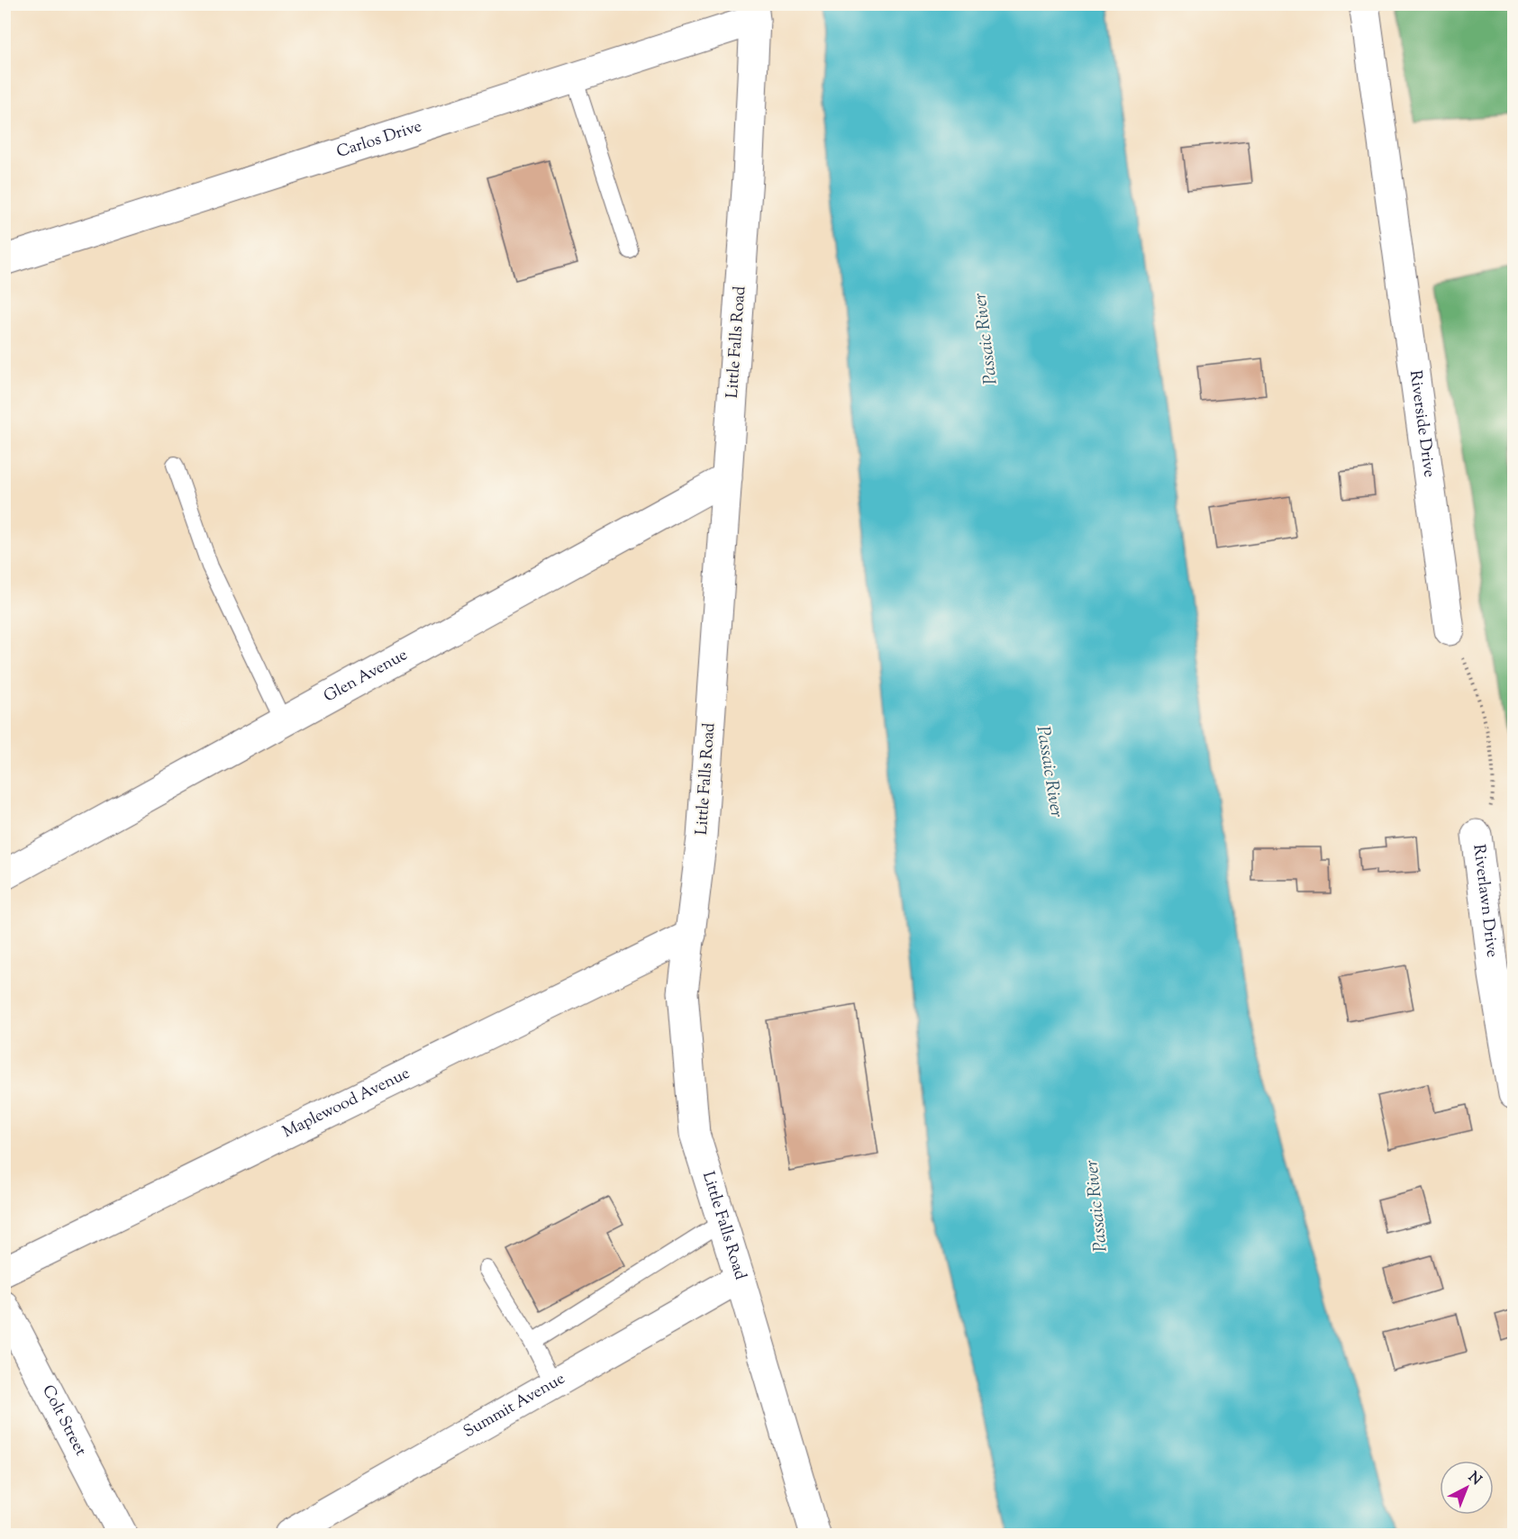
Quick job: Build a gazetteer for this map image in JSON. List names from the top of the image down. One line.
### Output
{"streets":{"street":["Carlos Drive","Little Falls Road","Riverside Drive","Glen Avenue","Riverlawn Drive","Maplewood Avenue","Summit Avenue","Colt Street"]},"crossings":[["Carlos Drive","Little Falls Road"],["Little Falls Road","Glen Avenue"],["Little Falls Road","Maplewood Avenue"],["Little Falls Road","Summit Avenue"]],"water":["Passaic River"],"north":"top right"}
